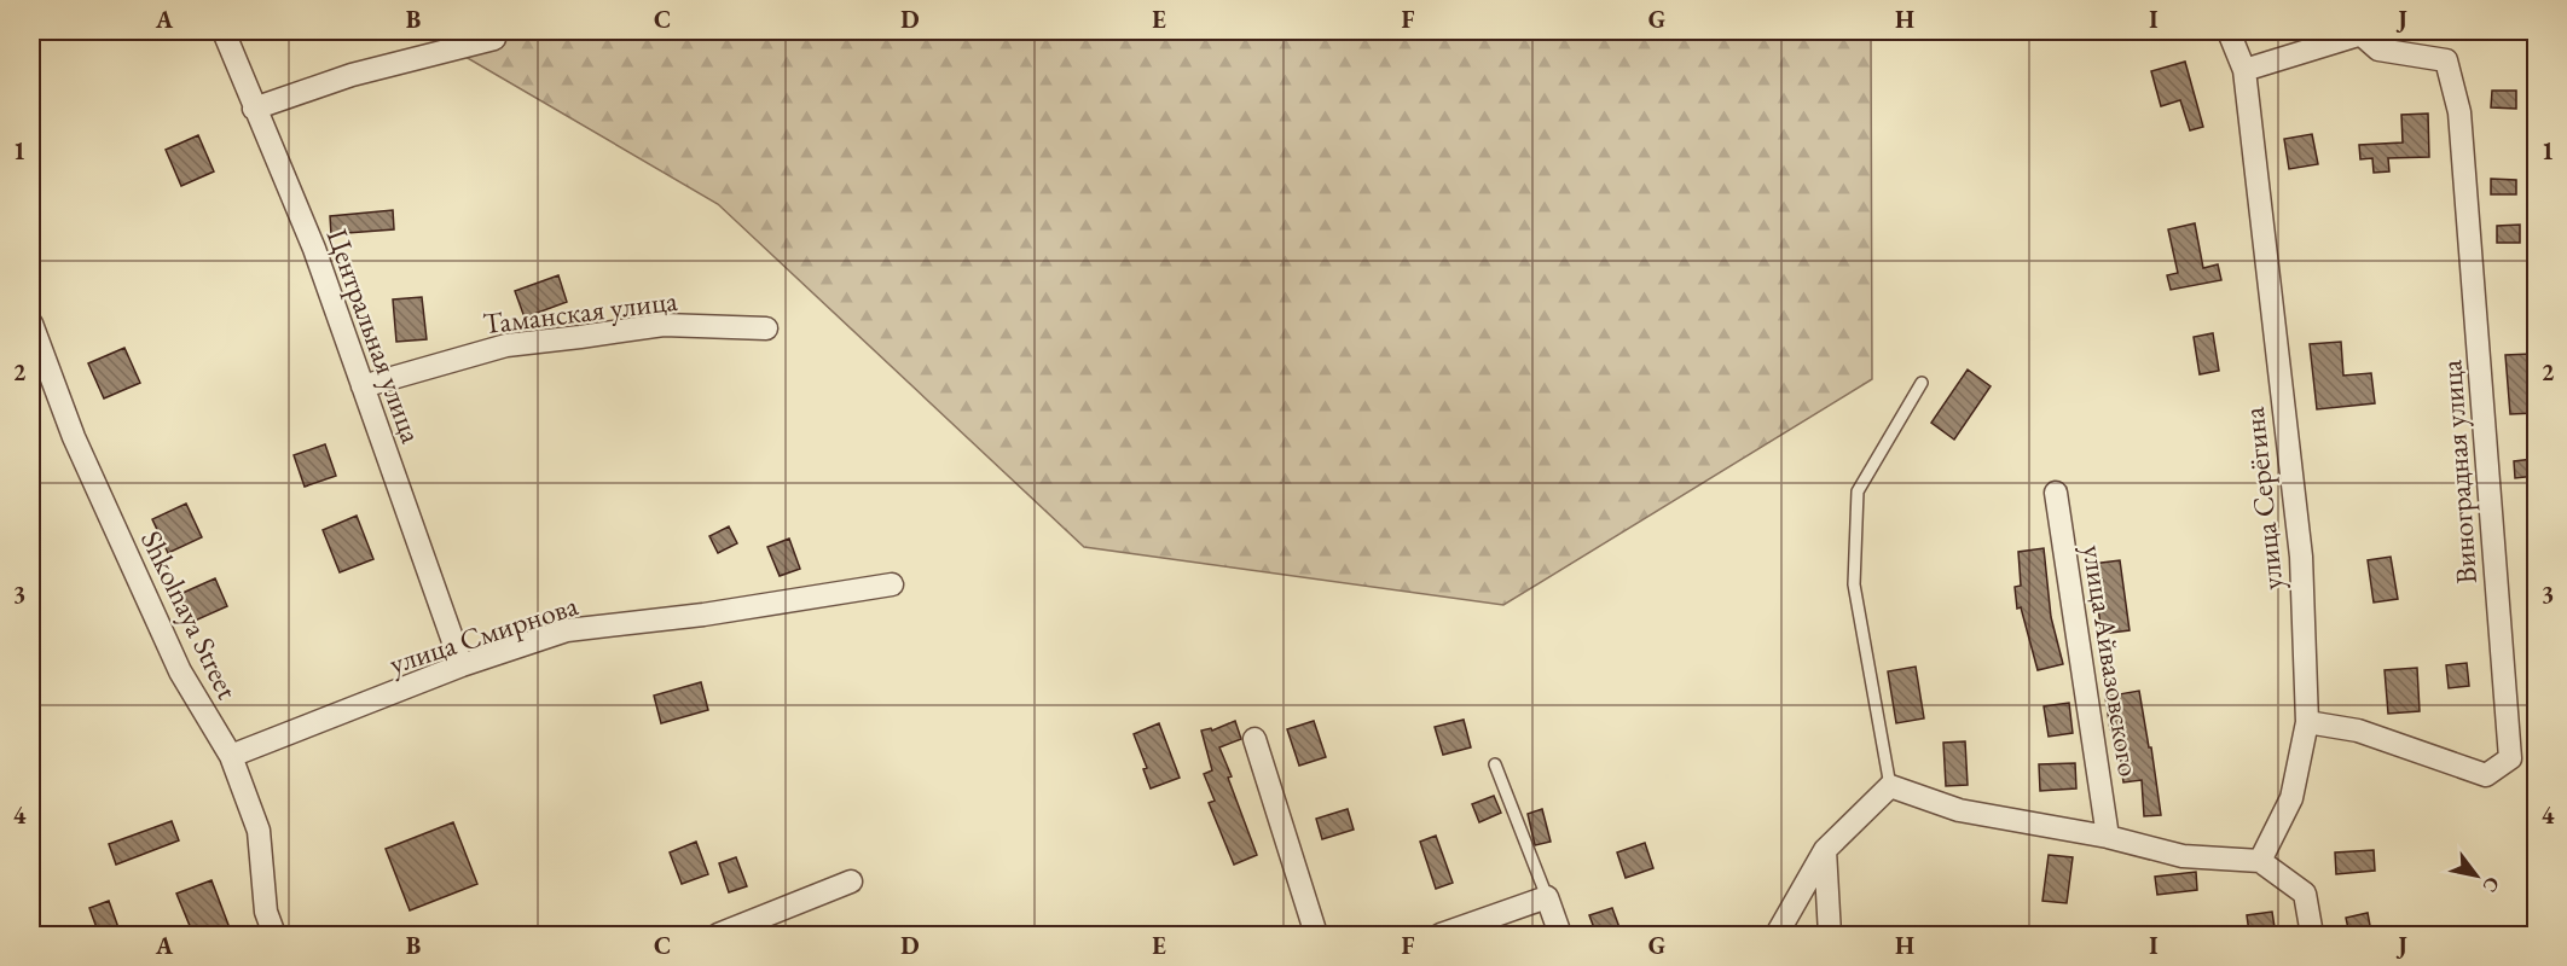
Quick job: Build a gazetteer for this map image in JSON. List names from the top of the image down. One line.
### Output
{"streets":{"street":["Таманская улица","Центральная улица","Виноградная улица","улица Серёгина","Shkolnaya Street","улица Смирнова","улица Айвазовского"]},"crossings":[["Таманская улица","Центральная улица"],["Центральная улица","улица Смирнова"],["Виноградная улица","улица Серёгина"],["Shkolnaya Street","улица Смирнова"]],"north":"bottom right","grid":{"columns":["A","B","C","D","E","F","G","H","I","J"],"rows":["1","2","3","4"]}}
